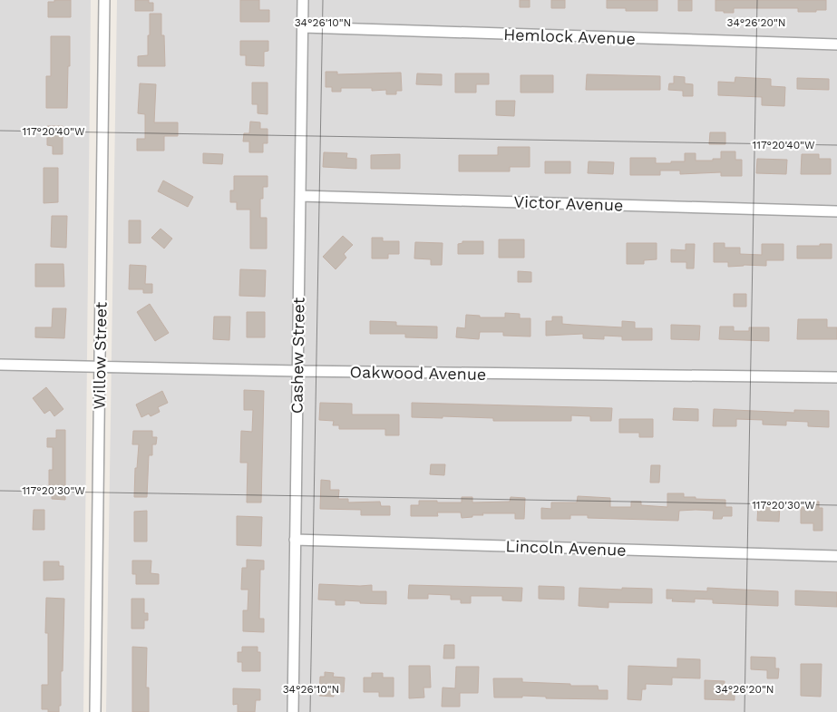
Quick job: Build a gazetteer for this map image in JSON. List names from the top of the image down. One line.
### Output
{"streets":{"street":["Hemlock Avenue","Victor Avenue","Willow Street","Cashew Street","Oakwood Avenue","Lincoln Avenue"]},"crossings":[["Hemlock Avenue","Cashew Street"],["Victor Avenue","Cashew Street"],["Willow Street","Oakwood Avenue"],["Cashew Street","Oakwood Avenue"],["Cashew Street","Lincoln Avenue"]],"coordinates":["34°26'10\"N","34°26'20\"N","117°20'40\"W","117°20'30\"W"]}
